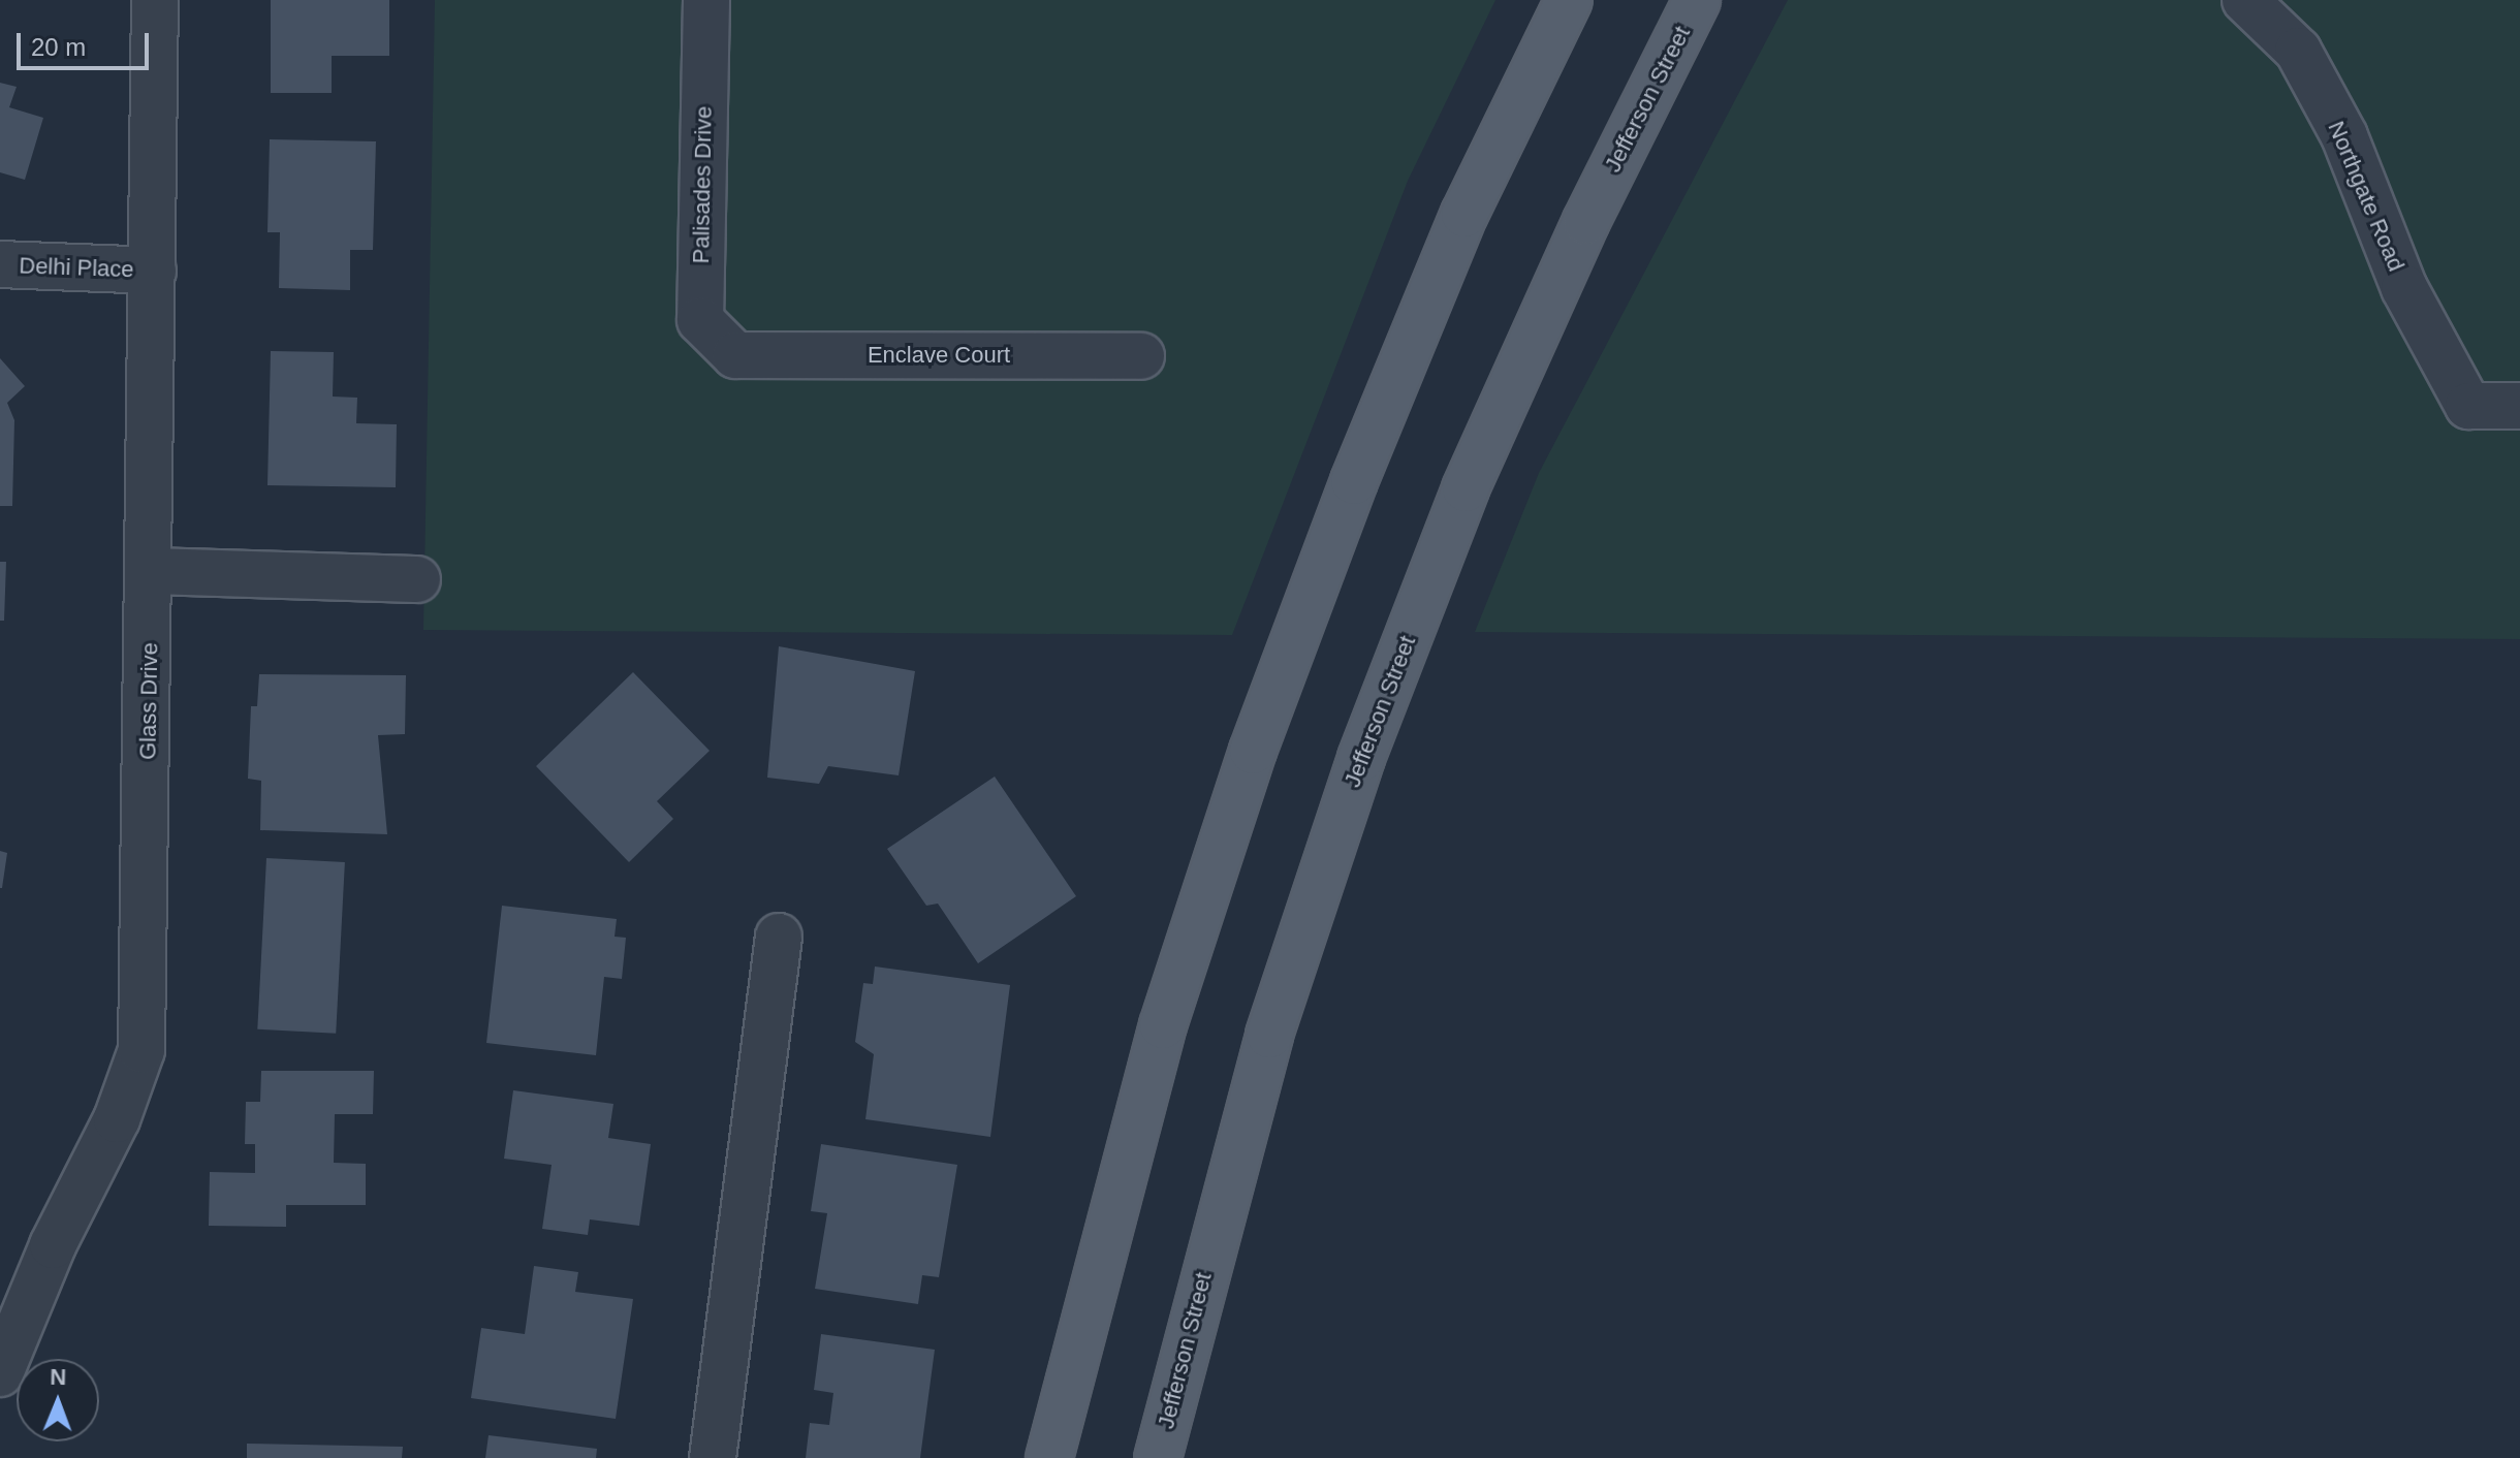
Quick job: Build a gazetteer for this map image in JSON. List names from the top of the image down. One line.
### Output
{"streets":{"main road":["Jefferson Street"],"street":["Palisades Drive","Northgate Road","Delhi Place","Enclave Court","Glass Drive"]},"crossings":[["Palisades Drive","Enclave Court"],["Delhi Place","Glass Drive"]],"scale_bar":"20 m","north":"top"}
